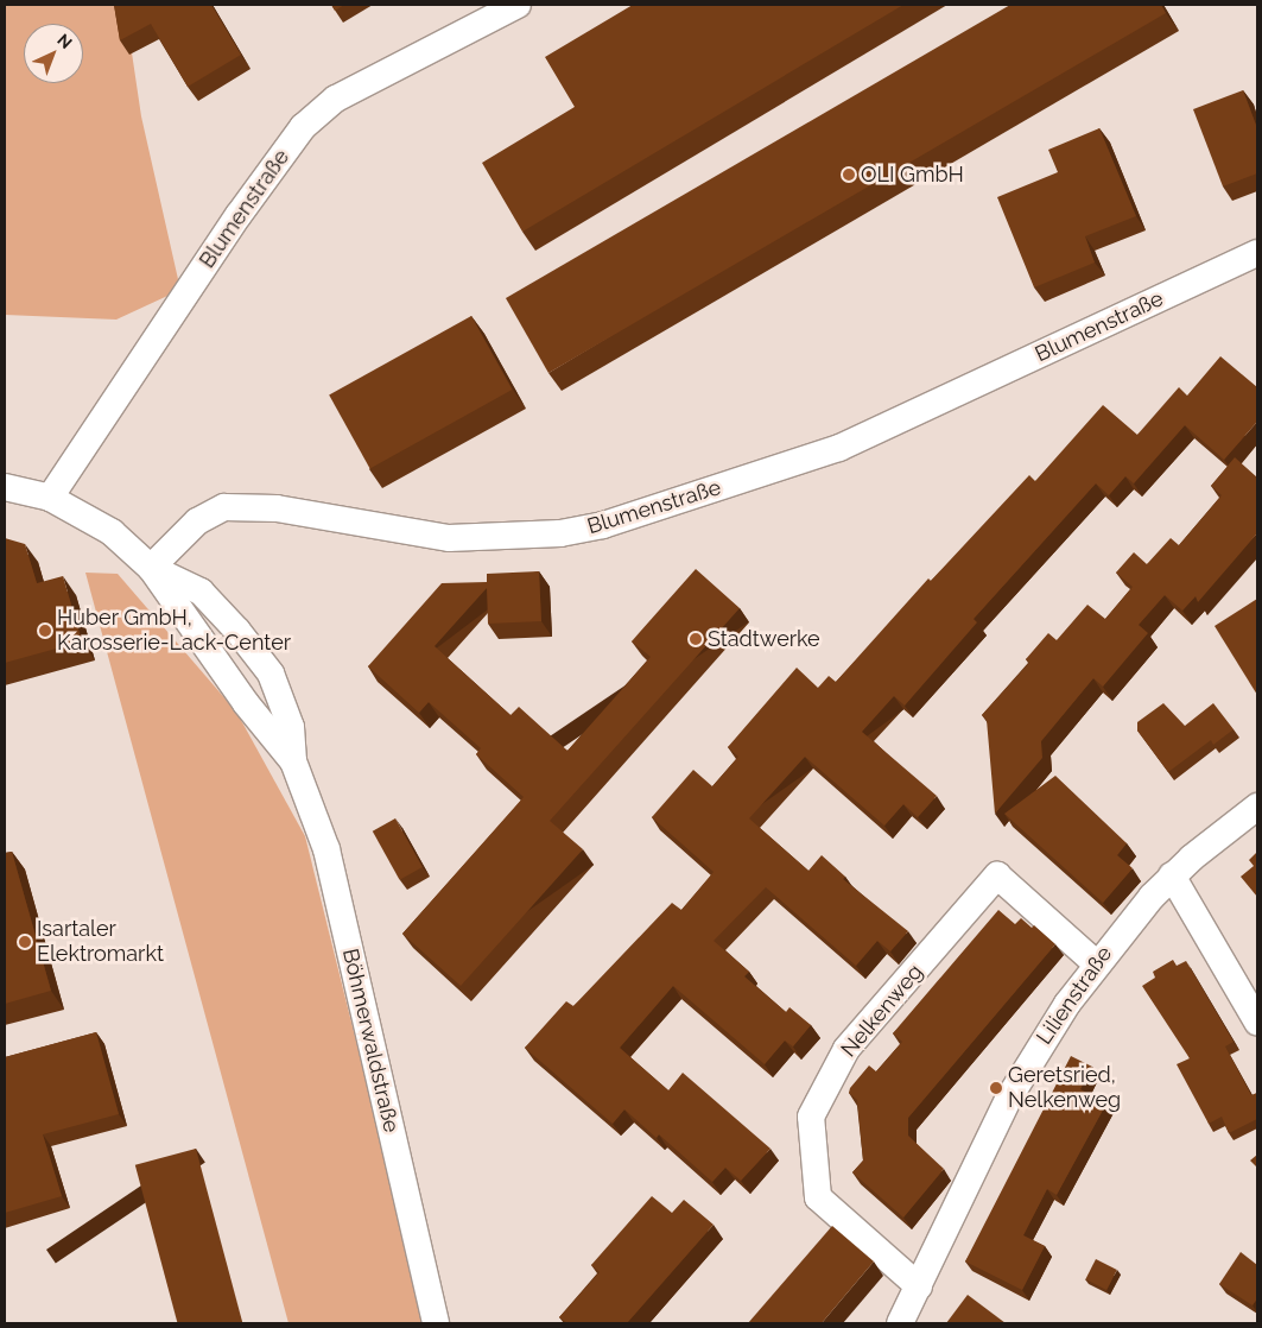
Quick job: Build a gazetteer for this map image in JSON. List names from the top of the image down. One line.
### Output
{"streets":{"street":["Blumenstraße","Lilienstraße","Nelkenweg","Böhmerwaldstraße"]},"crossings":[["Blumenstraße","Böhmerwaldstraße"],["Lilienstraße","Nelkenweg"]],"places":["OLI GmbH","Huber GmbH, Karosserie-Lack-Center","Stadtwerke","Isartaler Elektromarkt","Geretsried, Nelkenweg"],"north":"top right"}
